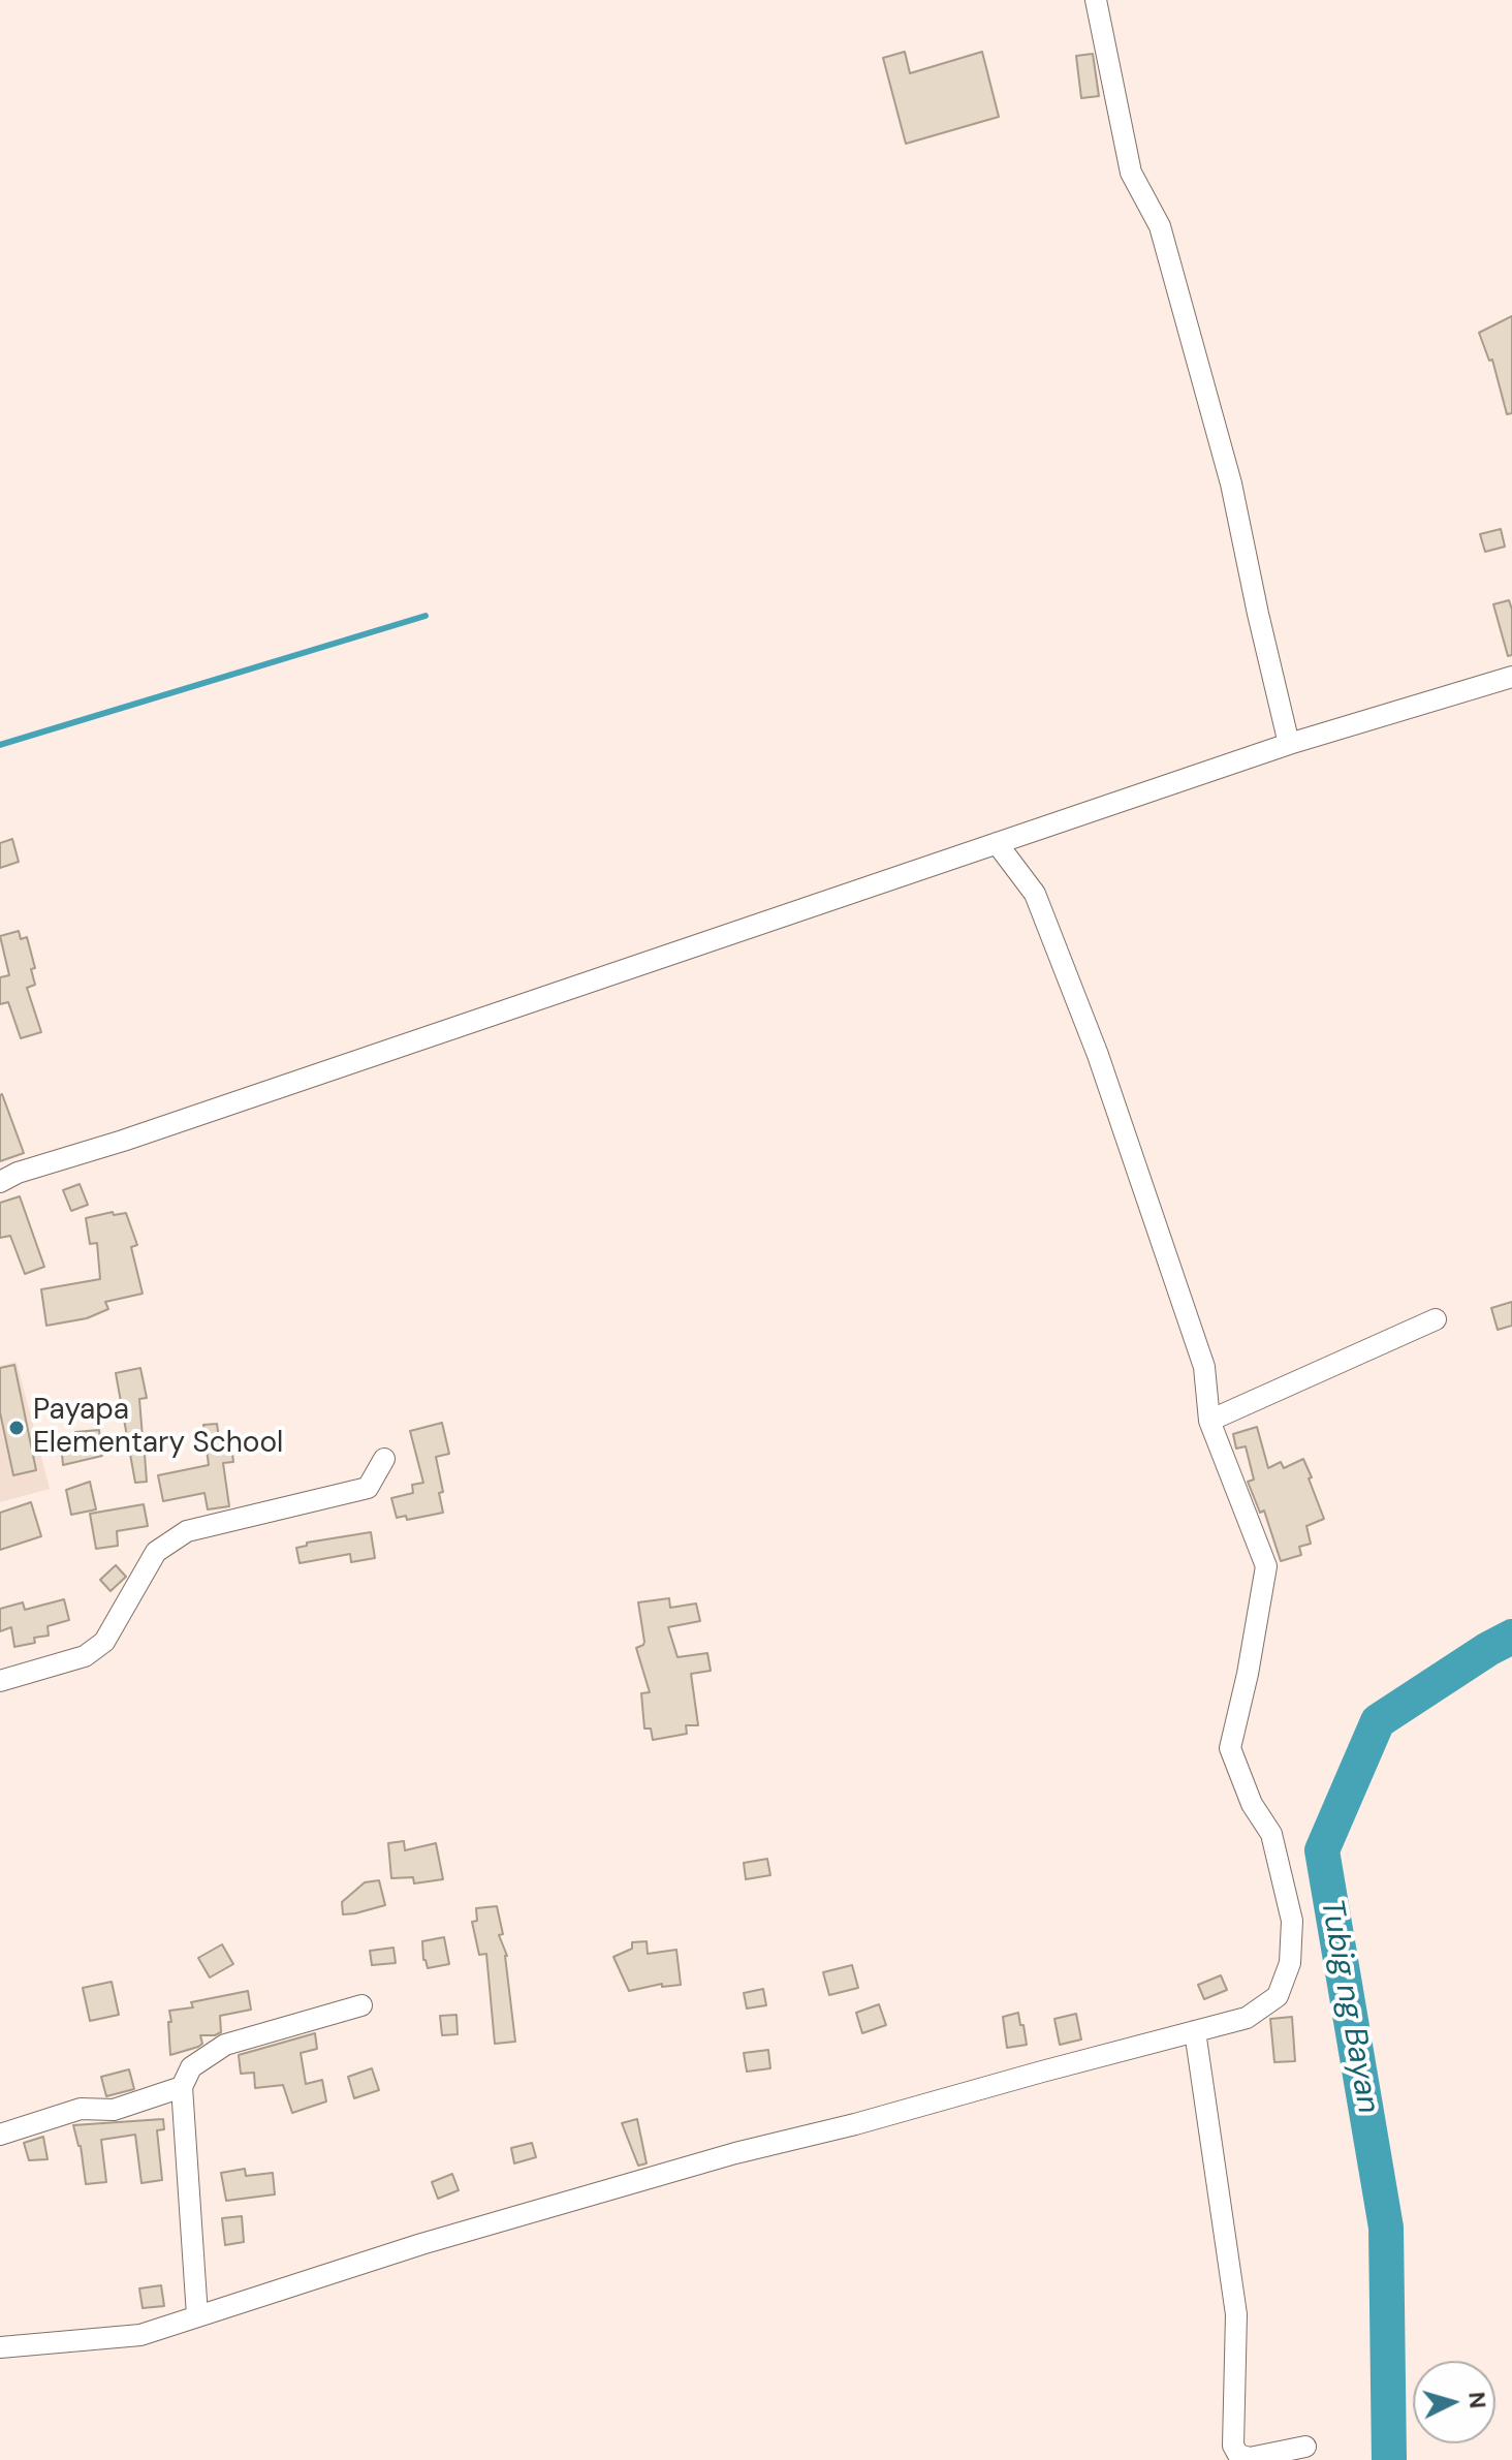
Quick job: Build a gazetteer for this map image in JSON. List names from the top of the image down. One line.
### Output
{"water":["Tubig ng Bayan"],"places":["Payapa Elementary School"],"north":"right"}
